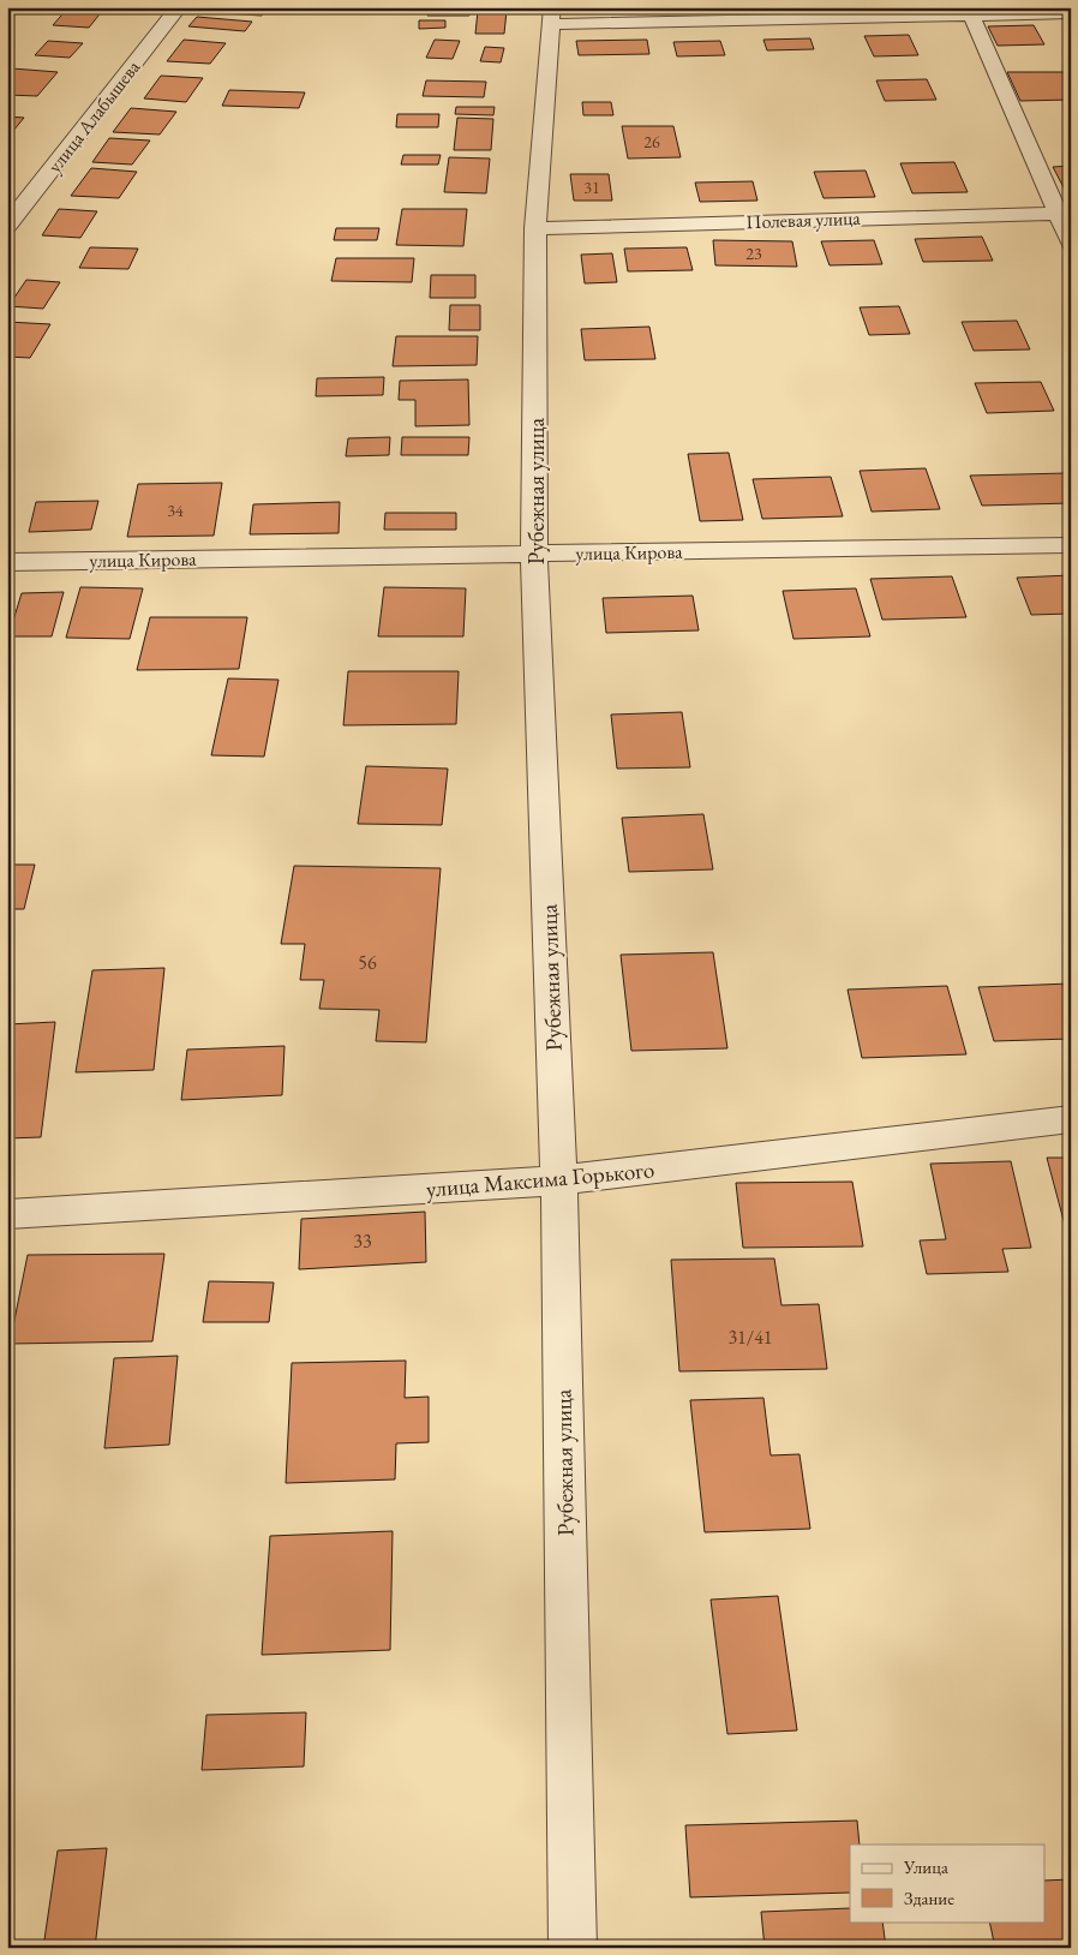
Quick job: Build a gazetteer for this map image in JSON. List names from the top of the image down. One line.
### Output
{"streets":{"street":["улица Алабышева","Полевая улица","Рубежная улица","улица Кирова","улица Максима Горького"]},"crossings":[["Полевая улица","Рубежная улица"],["Рубежная улица","улица Кирова"],["Рубежная улица","улица Максима Горького"]],"house_numbers":["26","31","23","34","56","33","31/41"],"legend":["Улица","Здание"]}
